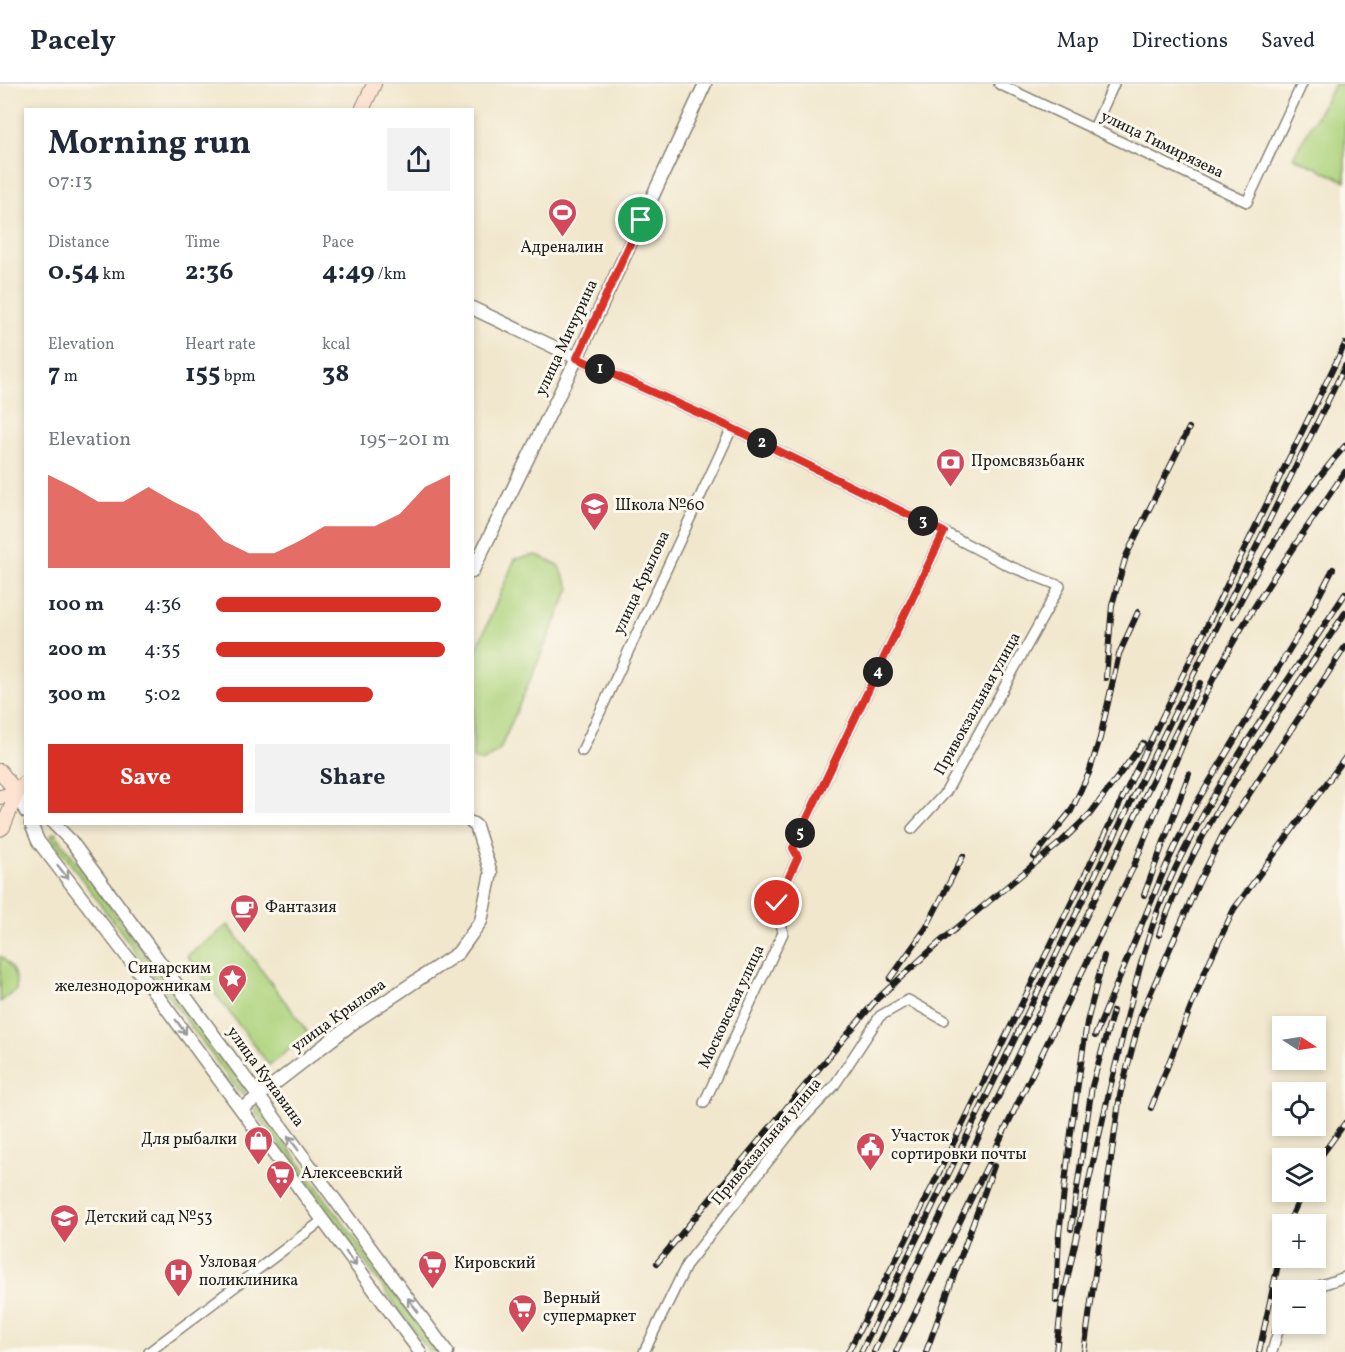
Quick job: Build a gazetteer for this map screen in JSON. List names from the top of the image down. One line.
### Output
{"streets":{"street":["улица Тимирязева","улица Мичурина","улица Крылова","Привокзальная улица","Московская улица","улица Кунавина"]},"crossings":[["улица Крылова","улица Кунавина"],["Привокзальная улица","Московская улица"]],"places":{"sports":["Адреналин"],"bank":["Промсвязьбанк"],"school or university":["Школа №60","Детский сад №53"],"cafe":["Фантазия"],"place":["Синарским железнодорожникам"],"shop":["Для рыбалки"],"public building":["Участок сортировки почты"],"supermarket":["Алексеевский","Кировский","Верный супермаркет"],"hospital":["Узловая поликлиника"]},"north":"right","page":{"header":"Pacely","nav":["Map","Directions","Saved"],"heading":["Morning run","07:13"],"stats":[["Distance","0.54 km"],["Time","2:36"],["Pace","4:49 /km"],["Elevation","7 m"],["Heart rate","155 bpm"],["kcal","38"]],"pins":["1","2","3","4","5"],"chart":["Elevation","195–201 m"],"list":[{"name":"100 m","note":"4:36"},{"name":"200 m","note":"4:35"},{"name":"300 m","note":"5:02"}],"buttons":["Save","Share"],"map_buttons":["+","−"]}}
